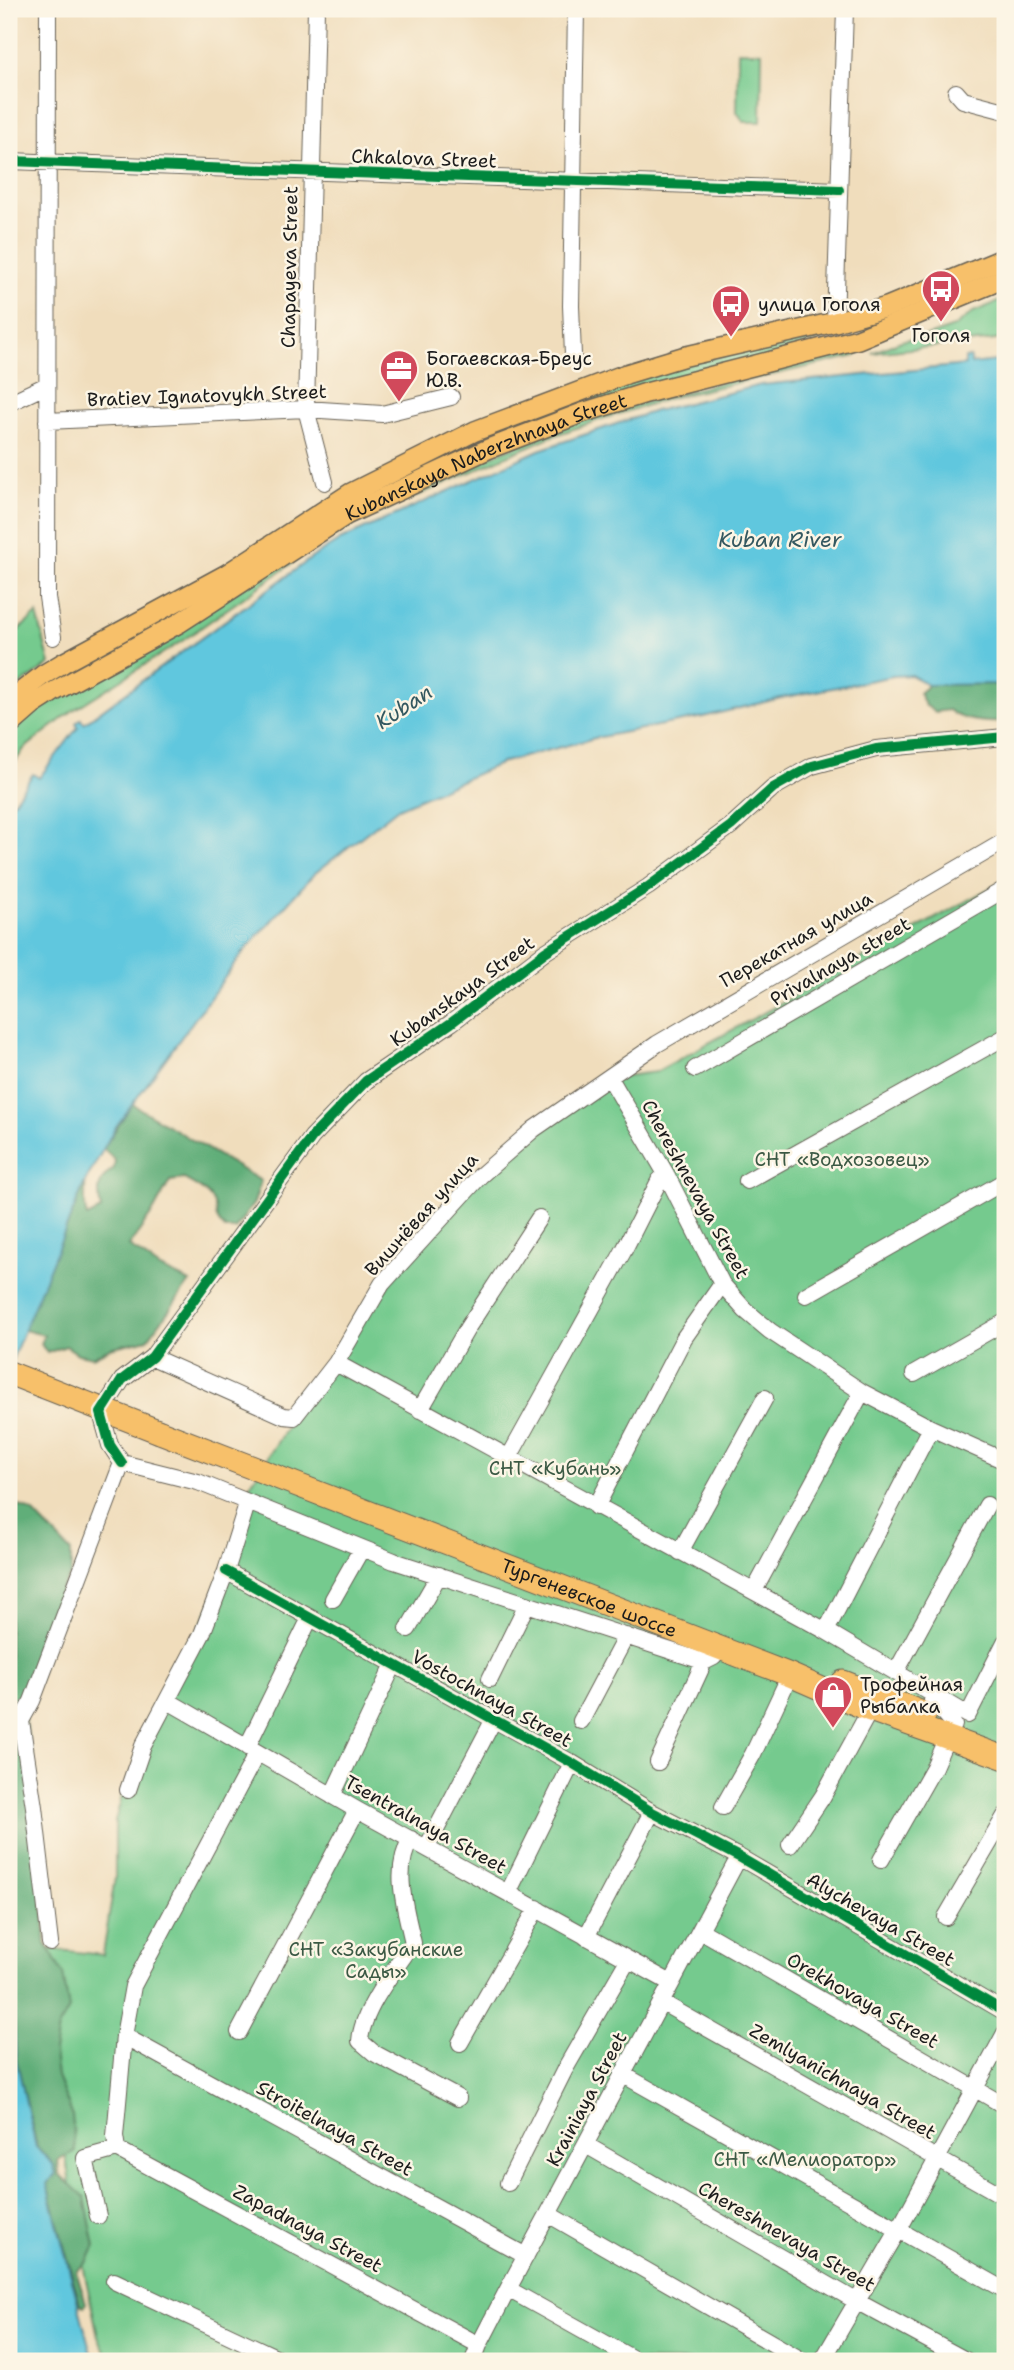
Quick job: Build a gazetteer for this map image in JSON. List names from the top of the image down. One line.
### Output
{"streets":{"highway":["Тургеневское шоссе"],"main road":["Kubanskaya Naberzhnaya Street"],"street":["Chkalova Street","Chapayeva Street","Bratiev Ignatovykh Street","Перекатная улица","Privalnaya street","Kubanskaya Street","Chereshnevaya Street","Вишнёвая улица","Vostochnaya Street","Tsentralnaya Street","Alychevaya Street","Orekhovaya Street","Zemlyanichnaya Street","Krainiaya Street","Stroitelnaya Street","Zapadnaya Street"]},"crossings":[["Chkalova Street","Chapayeva Street"],["Chapayeva Street","Bratiev Ignatovykh Street"],["Перекатная улица","Chereshnevaya Street"],["Перекатная улица","Вишнёвая улица"],["Kubanskaya Street","Вишнёвая улица"],["Chereshnevaya Street","Вишнёвая улица"],["Chereshnevaya Street","Krainiaya Street"],["Vostochnaya Street","Alychevaya Street"],["Vostochnaya Street","Krainiaya Street"],["Tsentralnaya Street","Krainiaya Street"],["Alychevaya Street","Krainiaya Street"],["Orekhovaya Street","Krainiaya Street"],["Zemlyanichnaya Street","Krainiaya Street"],["Krainiaya Street","Stroitelnaya Street"],["Krainiaya Street","Zapadnaya Street"]],"water":["Kuban River","Kuban"],"parks":["СНТ «Водхозовец»","СНТ «Кубань»","СНТ «Закубанские Сады»","СНТ «Мелиоратор»"],"places":{"bus stop":["Гоголя","улица Гоголя"],"office":["Богаевская-Бреус Ю.В."],"shop":["Трофейная Рыбалка"]}}
